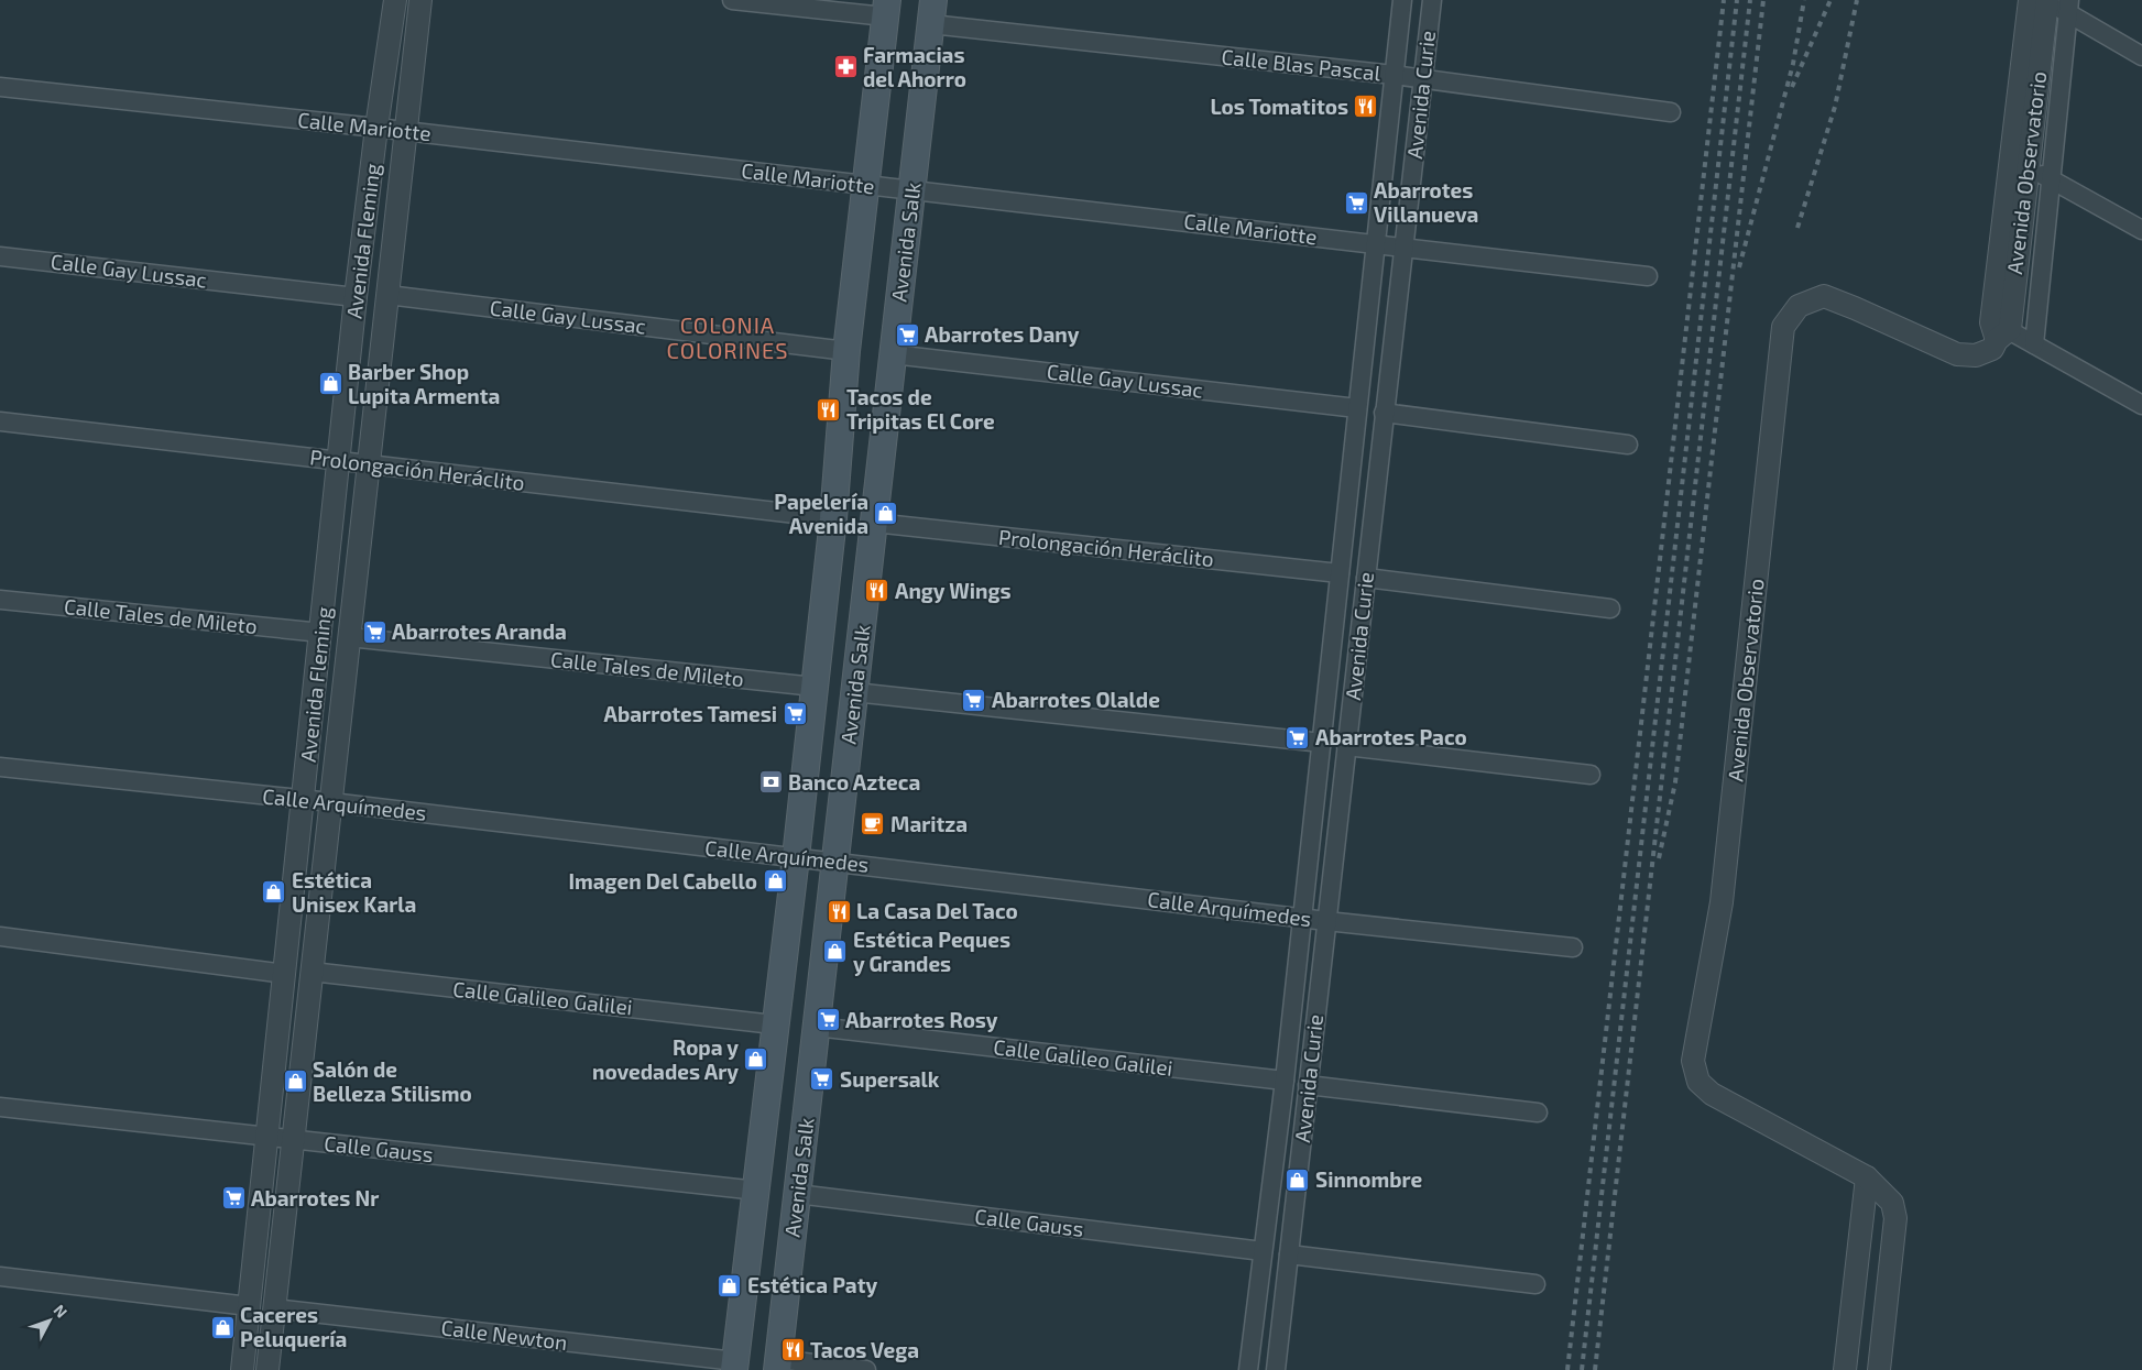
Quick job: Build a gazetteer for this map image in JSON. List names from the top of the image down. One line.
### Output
{"streets":{"main road":["Avenida Salk"],"street":["Calle Blas Pascal","Avenida Curie","Calle Mariotte","Avenida Observatorio","Avenida Fleming","Calle Gay Lussac","Prolongación Heráclito","Calle Tales de Mileto","Calle Arquímedes","Calle Galileo Galilei","Calle Gauss","Calle Newton"]},"crossings":[["Calle Blas Pascal","Avenida Curie"],["Calle Blas Pascal","Avenida Salk"],["Avenida Curie","Calle Mariotte"],["Avenida Curie","Calle Gay Lussac"],["Avenida Curie","Prolongación Heráclito"],["Avenida Curie","Calle Arquímedes"],["Avenida Curie","Calle Galileo Galilei"],["Avenida Curie","Calle Gauss"],["Calle Mariotte","Avenida Fleming"],["Calle Mariotte","Avenida Salk"],["Avenida Fleming","Calle Gay Lussac"],["Avenida Fleming","Prolongación Heráclito"],["Avenida Fleming","Calle Tales de Mileto"],["Avenida Fleming","Calle Arquímedes"],["Avenida Fleming","Calle Galileo Galilei"],["Avenida Fleming","Calle Gauss"],["Avenida Fleming","Calle Newton"],["Avenida Salk","Calle Gay Lussac"],["Avenida Salk","Prolongación Heráclito"],["Avenida Salk","Calle Tales de Mileto"],["Avenida Salk","Calle Arquímedes"],["Avenida Salk","Calle Galileo Galilei"],["Avenida Salk","Calle Gauss"],["Avenida Salk","Calle Newton"]],"districts":["COLONIA COLORINES"],"places":{"pharmacy":["Farmacias del Ahorro"],"restaurant":["Los Tomatitos","Tacos de Tripitas El Core","Angy Wings","La Casa Del Taco","Tacos Vega"],"supermarket":["Abarrotes Villanueva","Abarrotes Dany","Abarrotes Aranda","Abarrotes Olalde","Abarrotes Tamesi","Abarrotes Paco","Abarrotes Rosy","Supersalk","Abarrotes Nr"],"shop":["Barber Shop Lupita Armenta","Papelería Avenida","Imagen Del Cabello","Estética Unisex Karla","Estética Peques y Grandes","Ropa y novedades Ary","Salón de Belleza Stilismo","Sinnombre","Estética Paty","Caceres Peluquería"],"bank":["Banco Azteca"],"cafe":["Maritza"]},"north":"top right"}
